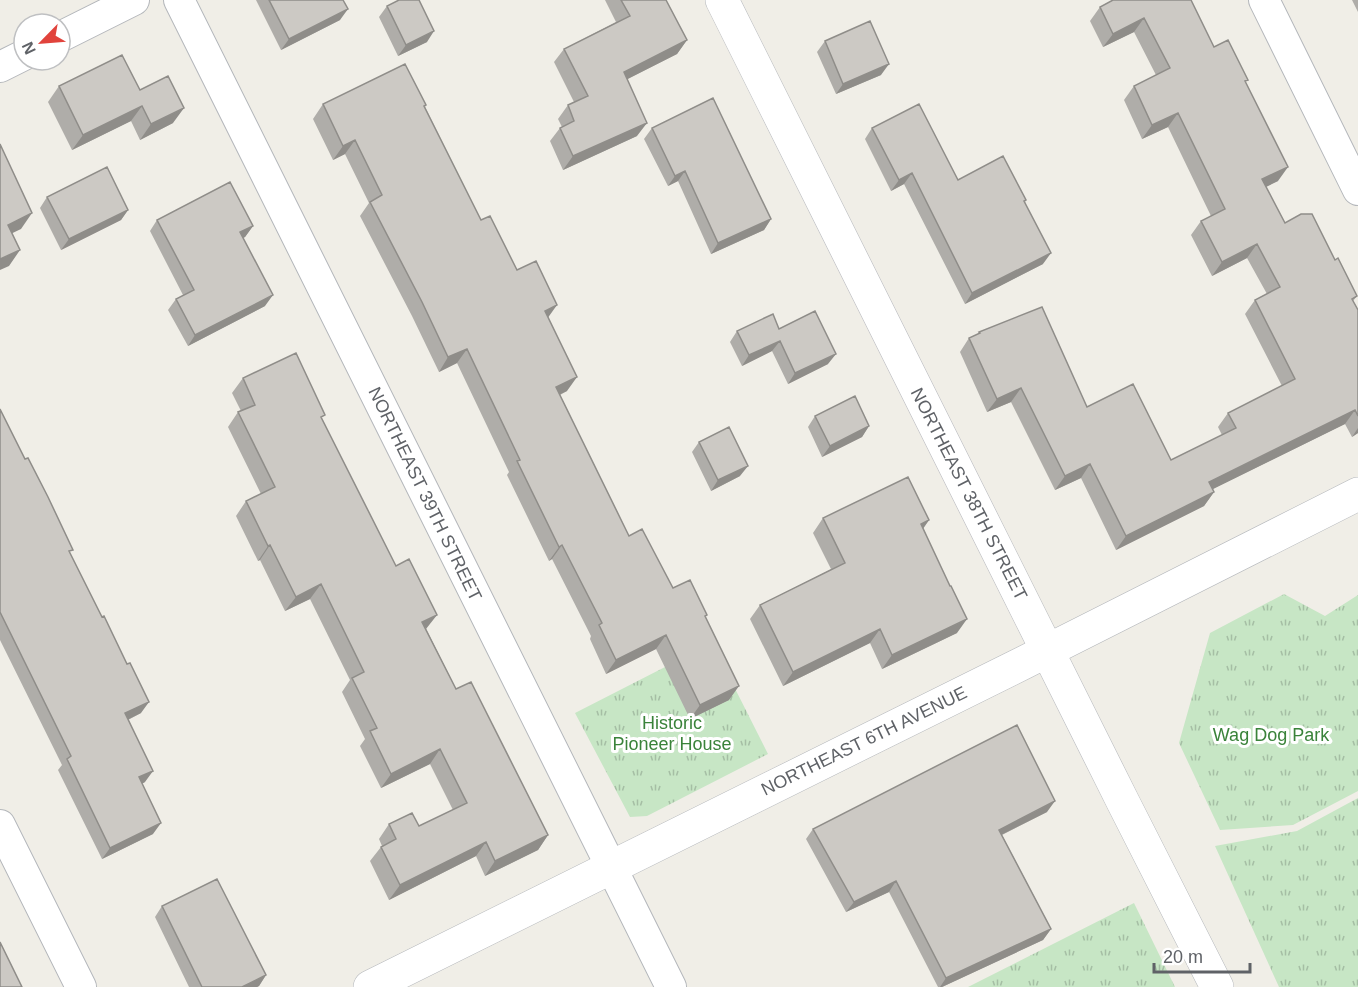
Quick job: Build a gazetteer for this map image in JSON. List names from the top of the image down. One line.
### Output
{"streets":{"street":["NORTHEAST 39TH STREET","NORTHEAST 38TH STREET","NORTHEAST 6TH AVENUE"]},"crossings":[["NORTHEAST 39TH STREET","NORTHEAST 6TH AVENUE"],["NORTHEAST 38TH STREET","NORTHEAST 6TH AVENUE"]],"parks":["Historic Pioneer House","Wag Dog Park"],"scale_bar":"20 m","north":"bottom left"}
